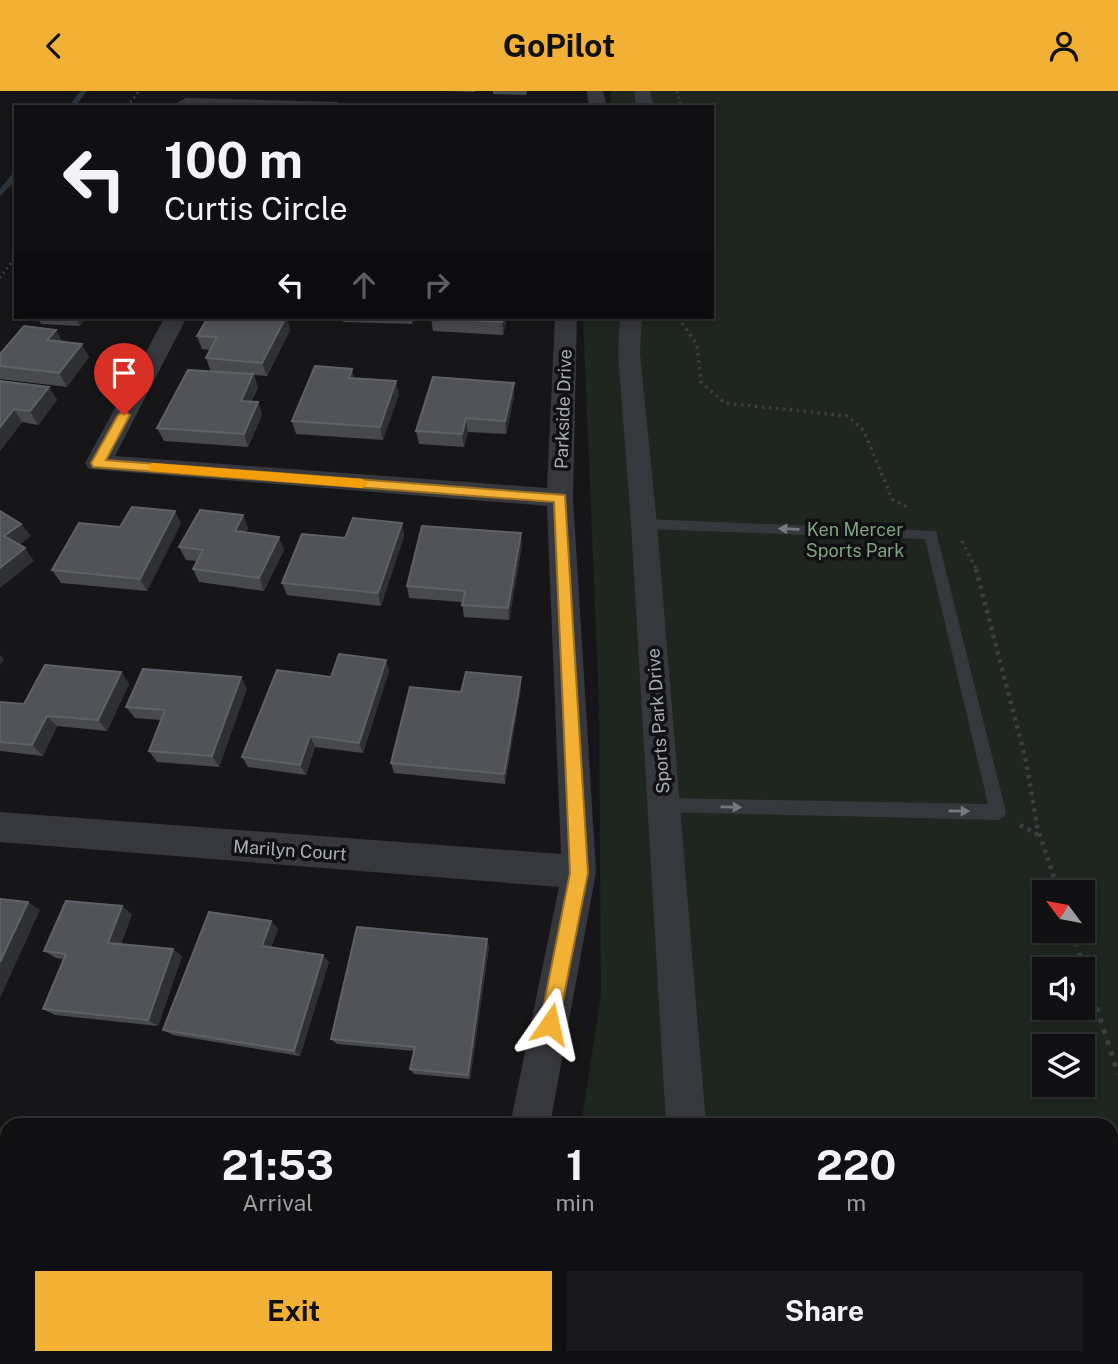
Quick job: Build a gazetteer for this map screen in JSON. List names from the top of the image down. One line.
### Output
{"streets":{"street":["Parkside Drive","Sports Park Drive","Marilyn Court"]},"crossings":[["Parkside Drive","Marilyn Court"]],"parks":["Ken Mercer Sports Park"],"north":"top left","page":{"header":"GoPilot","turn":["100 m","Curtis Circle"],"eta":["21:53","Arrival","1","min","220","m"],"buttons":["Exit","Share"]}}
